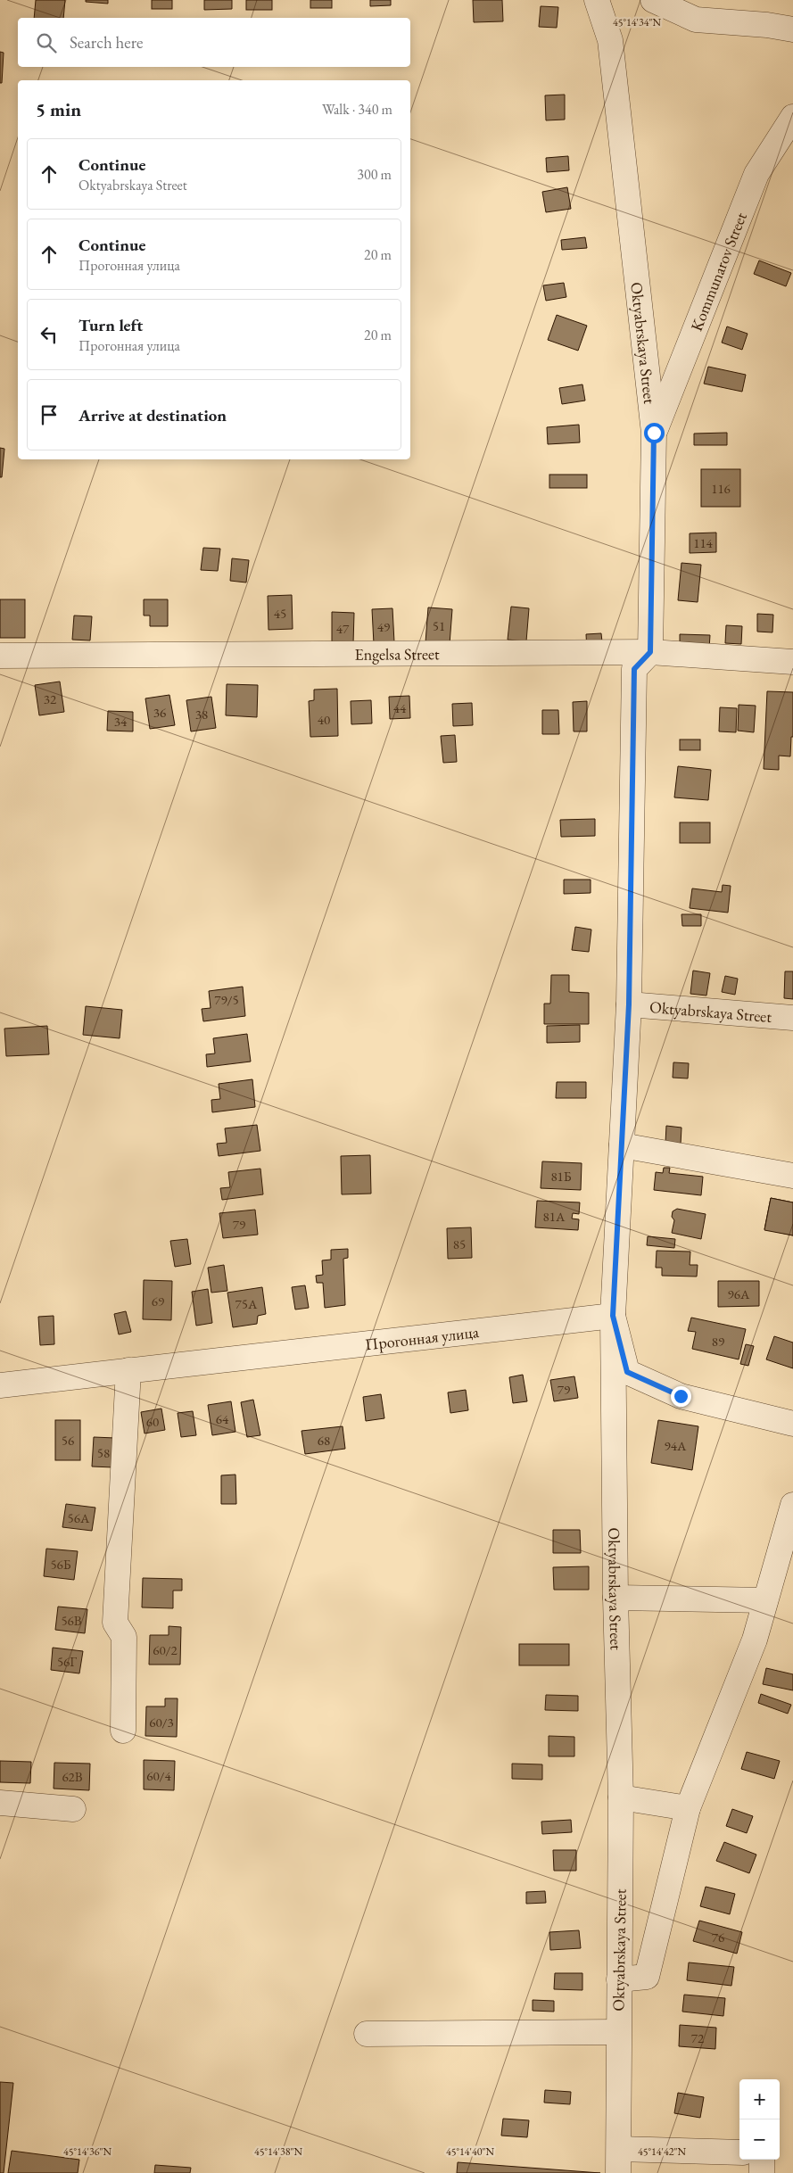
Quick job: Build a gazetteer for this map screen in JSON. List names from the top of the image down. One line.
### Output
{"streets":{"street":["Kommunarov Street","Oktyabrskaya Street","Engelsa Street","Прогонная улица"]},"crossings":[["Kommunarov Street","Oktyabrskaya Street"],["Oktyabrskaya Street","Engelsa Street"],["Oktyabrskaya Street","Прогонная улица"]],"house_numbers":["116","114","45","51","49","47","32","44","36","38","40","34","79/5","81Б","81А","79","85","96А","69","75А","89","79","64","60","56","68","94А","58","56А","56Б","56В","60/2","56Г","60/3","60/4","62В","76","72"],"page":{"search":"Search here","heading":["5 min","Walk · 340 m"],"list":[["Continue","Oktyabrskaya Street","300 m"],["Continue","Прогонная улица","20 m"],["Turn left","Прогонная улица","20 m"],"Arrive at destination"],"map_buttons":["+","−"]},"coordinates":["45°14'34\"N","45°14'36\"N","45°14'38\"N","45°14'40\"N","45°14'42\"N"]}
